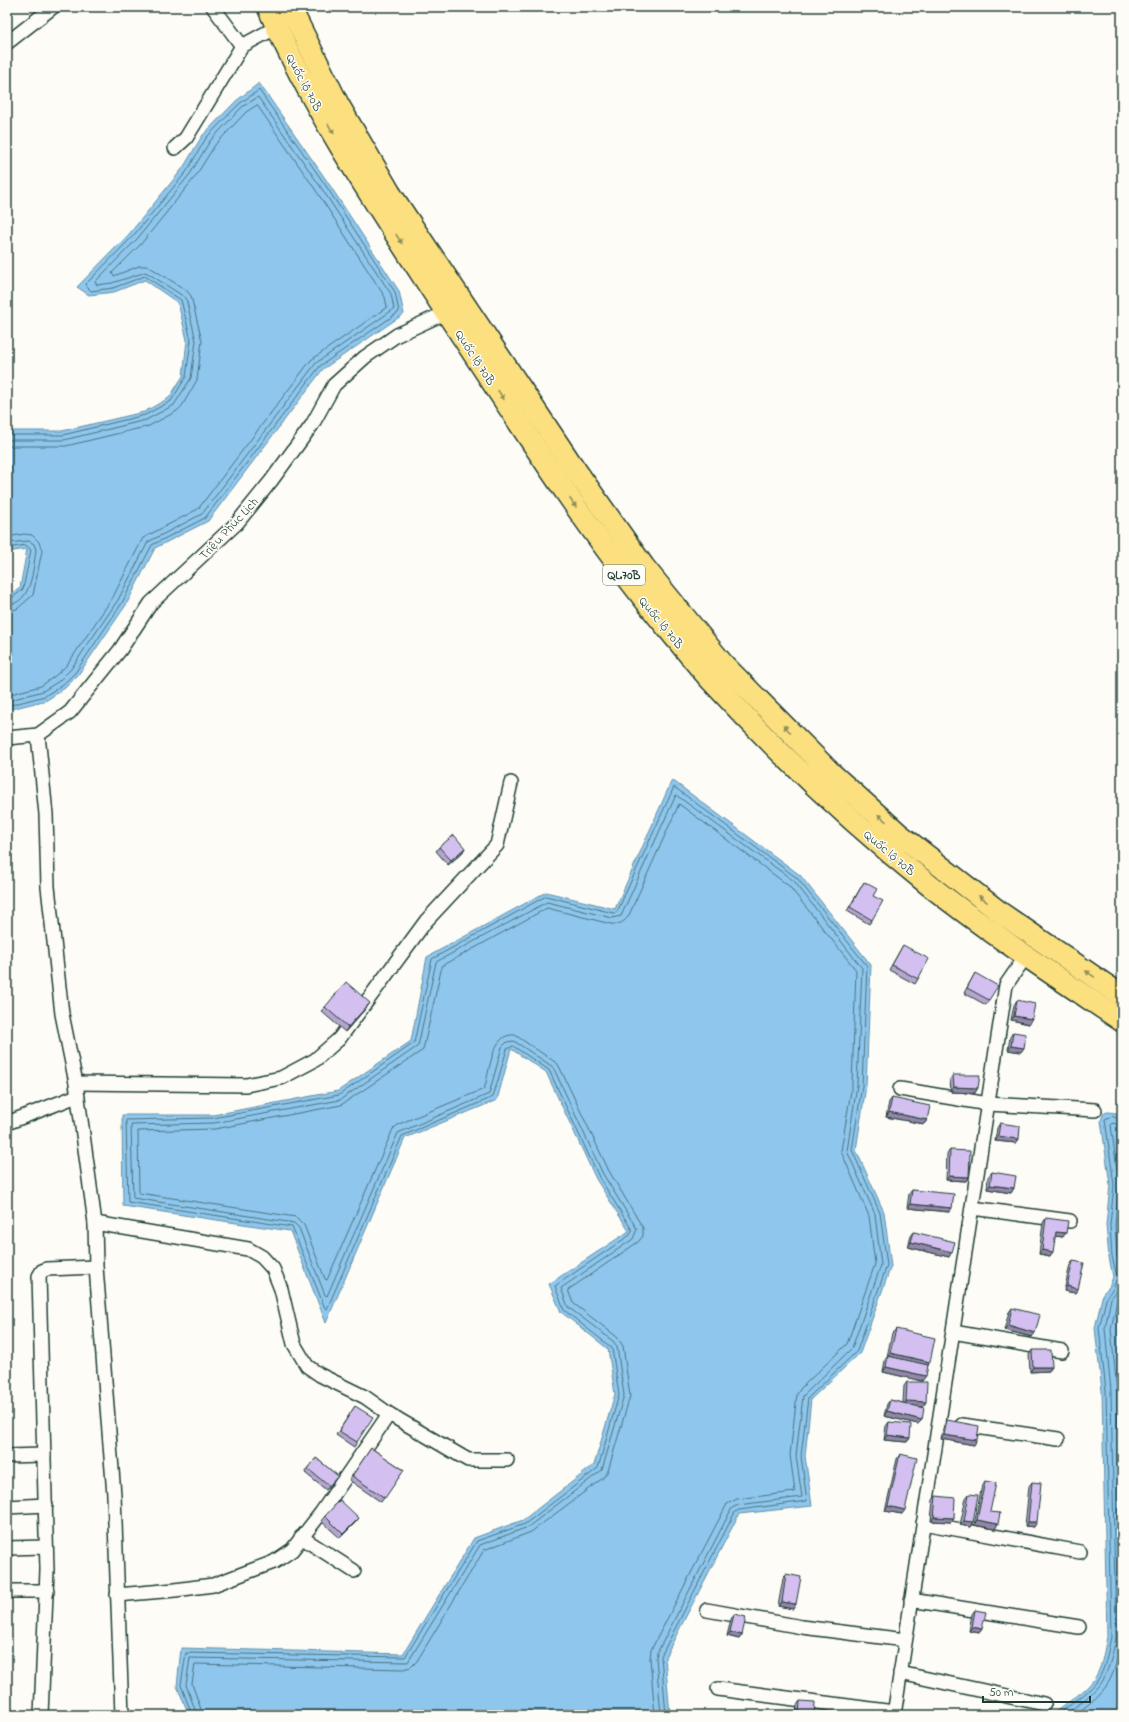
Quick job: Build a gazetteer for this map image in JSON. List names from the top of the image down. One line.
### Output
{"streets":{"main road":["Quốc lộ 70B","QL.70B"],"street":["Triệu Phúc Lịch"]},"crossings":[["Quốc lộ 70B","Triệu Phúc Lịch"]],"scale_bar":"50 m"}
